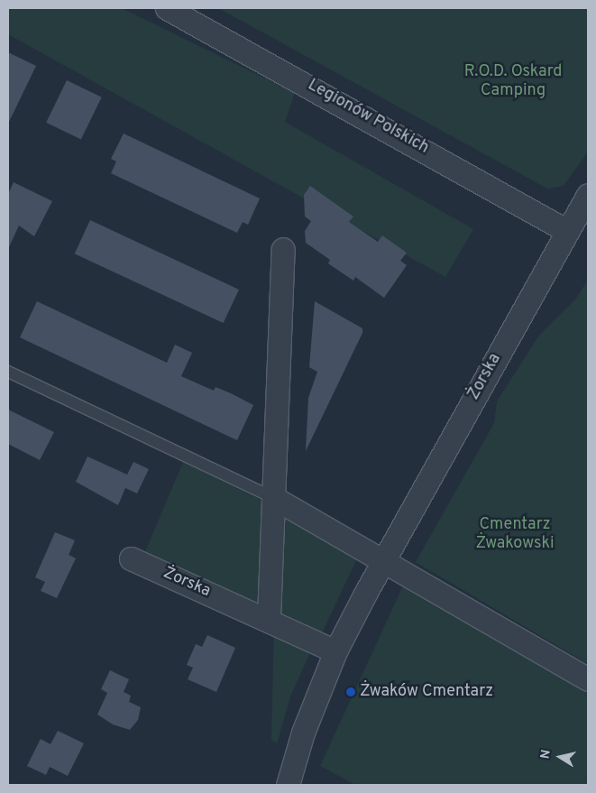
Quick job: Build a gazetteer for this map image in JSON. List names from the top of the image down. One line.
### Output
{"streets":{"street":["Legionów Polskich","Żorska"]},"crossings":[["Legionów Polskich","Żorska"]],"parks":["R.O.D. Oskard Camping","Cmentarz Żwakowski"],"places":["Żwaków Cmentarz"],"north":"left"}
